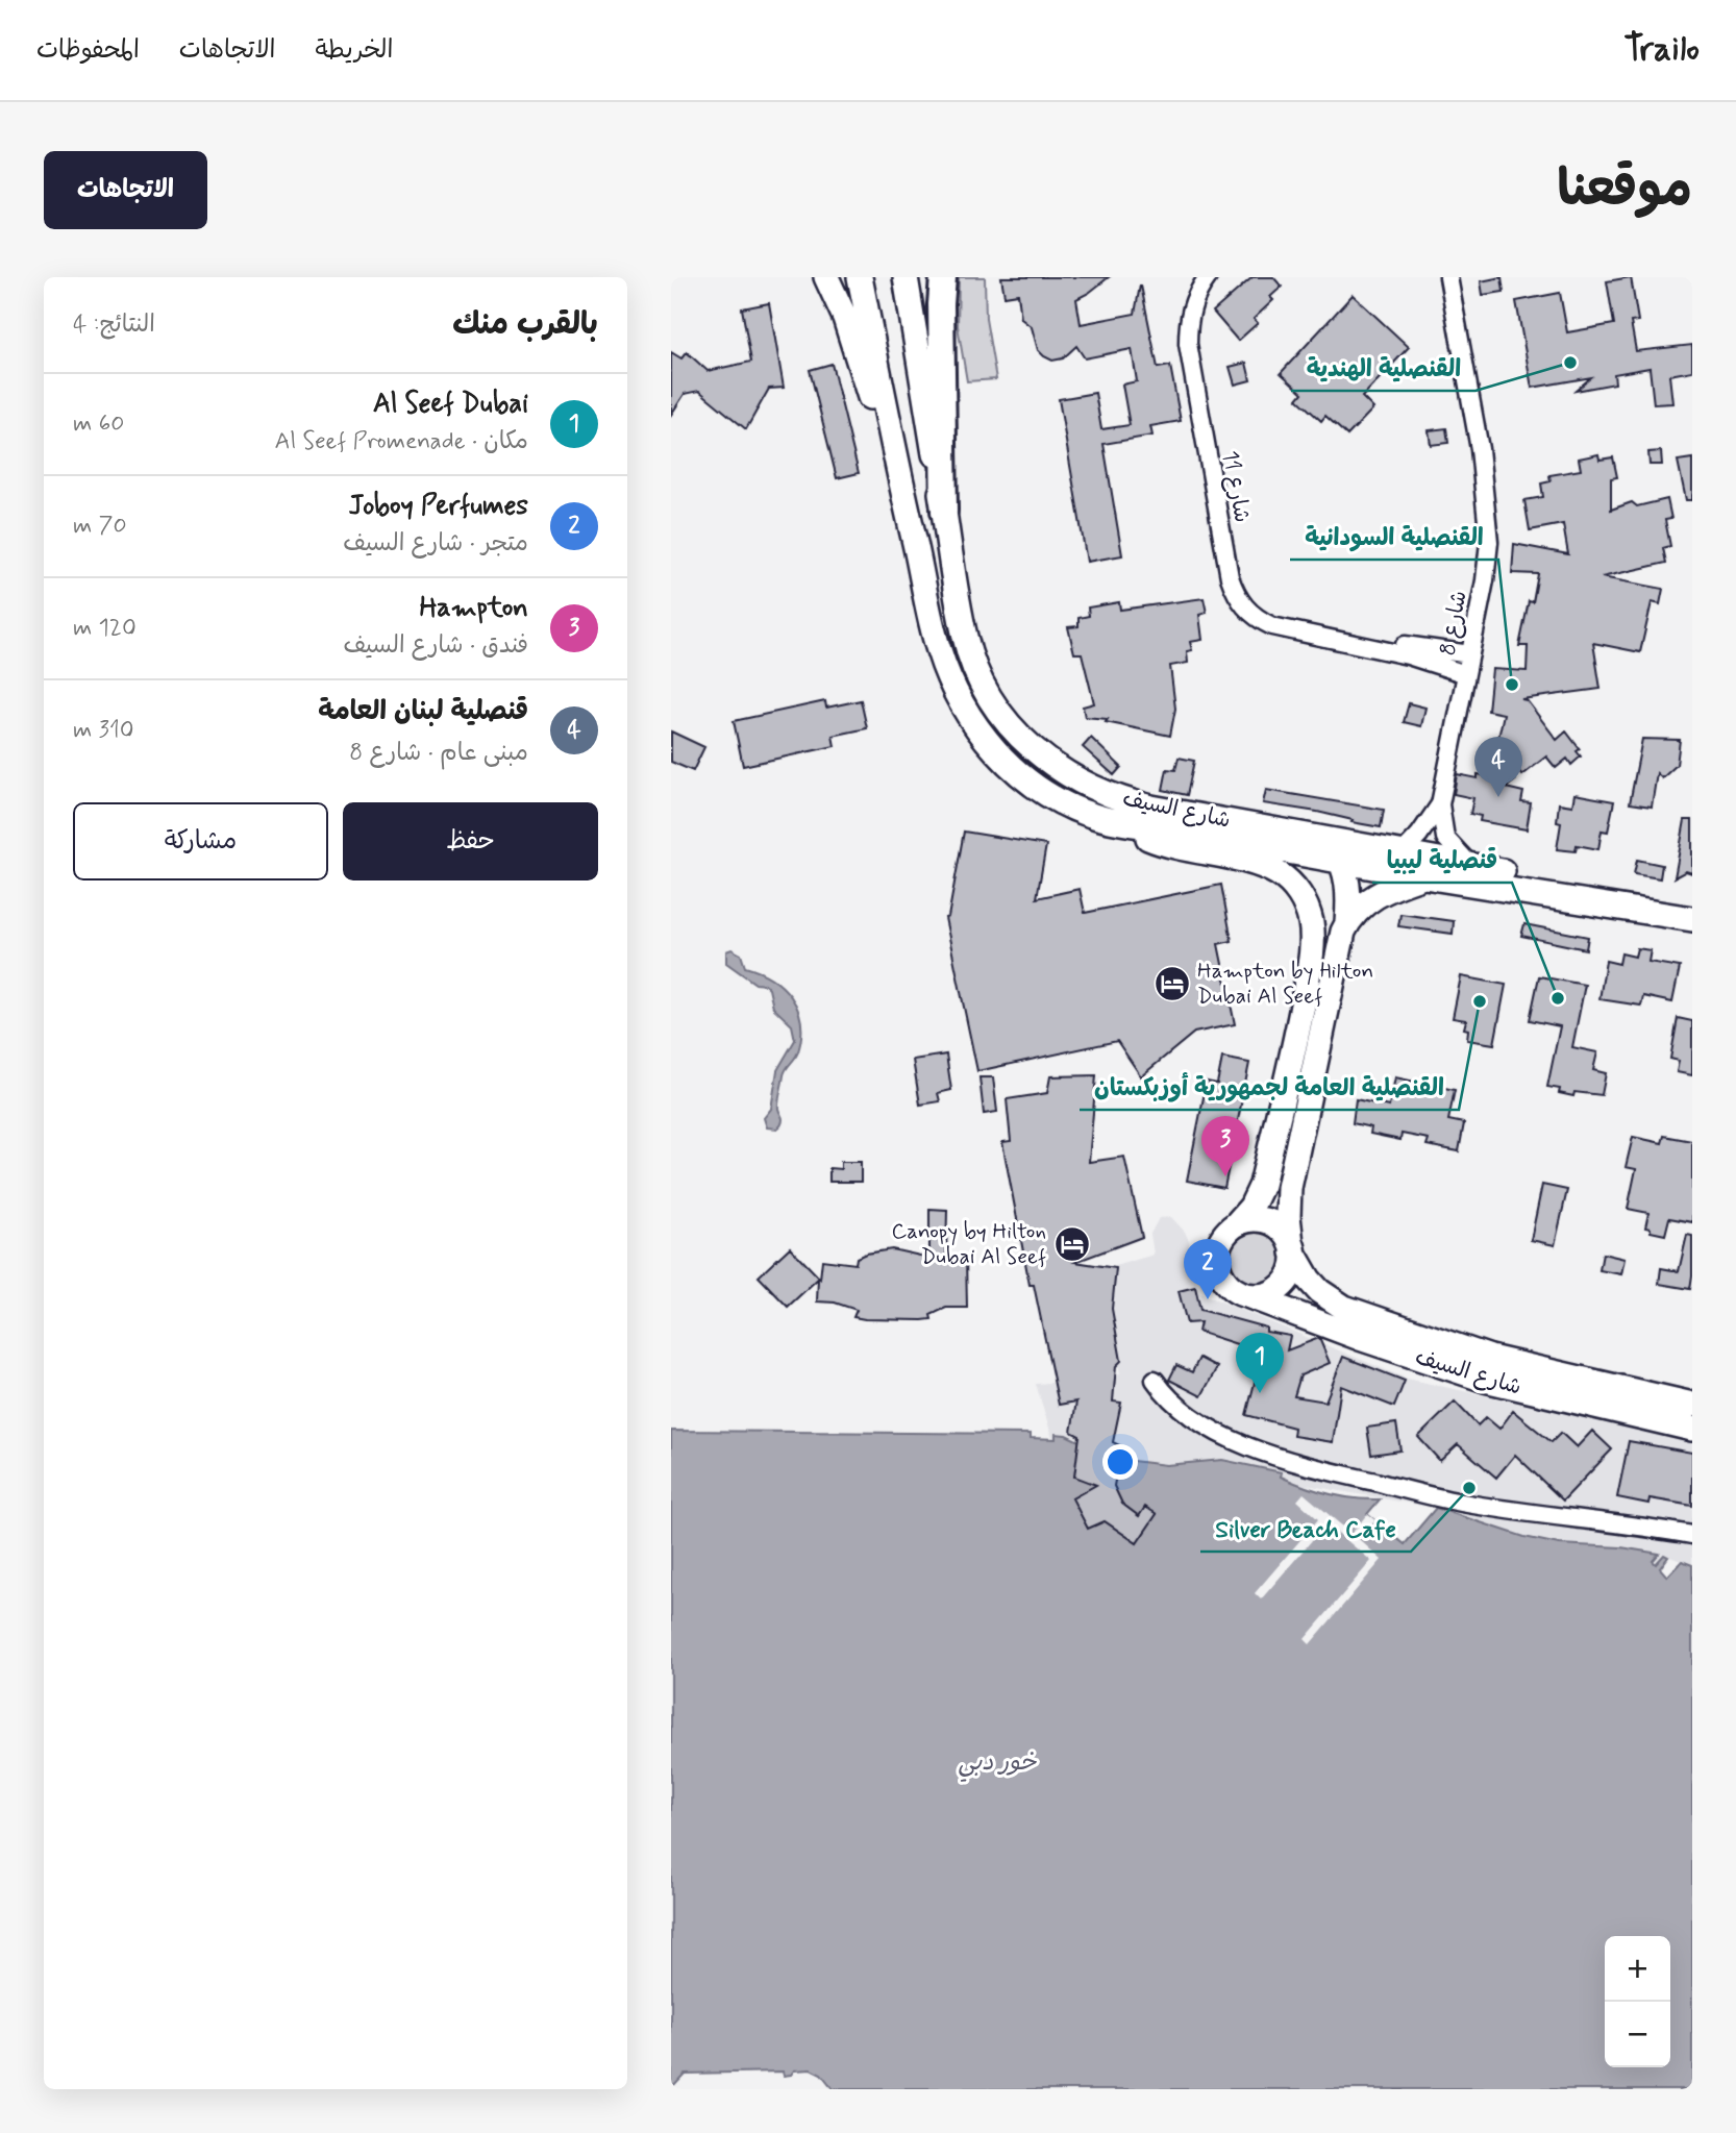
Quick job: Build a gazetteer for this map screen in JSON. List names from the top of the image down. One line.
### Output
{"streets":{"main road":["شارع السيف"],"street":["شارع 11","شارع 8"]},"crossings":[["شارع 11","شارع 8"],["شارع 8","شارع السيف"]],"water":["خور دبي"],"places":{"other":["القنصلية الهندية","القنصلية السودانية","قنصلية ليبيا","القنصلية العامة لجمهورية أوزبكستان","Silver Beach Cafe"],"hotel":["Hampton by Hilton Dubai Al Seef","Canopy by Hilton Dubai Al Seef"]},"page":{"header":"Trailo","nav":["الخريطة","الاتجاهات","المحفوظات"],"title":"موقعنا","buttons":["الاتجاهات",["حفظ","مشاركة"]],"heading":["بالقرب منك","النتائج: 4"],"list":[{"mark":"1","name":"Al Seef Dubai","note":"مكان · Al Seef Promenade","value":"60 m"},{"mark":"2","name":"Joboy Perfumes","note":"متجر · شارع السيف","value":"70 m"},{"mark":"3","name":"Hampton","note":"فندق · شارع السيف","value":"120 m"},{"mark":"4","name":"قنصلية لبنان العامة","note":"مبنى عام · شارع 8","value":"310 m"}],"pins":["4","3","2","1"],"map_buttons":["+","−"]}}
